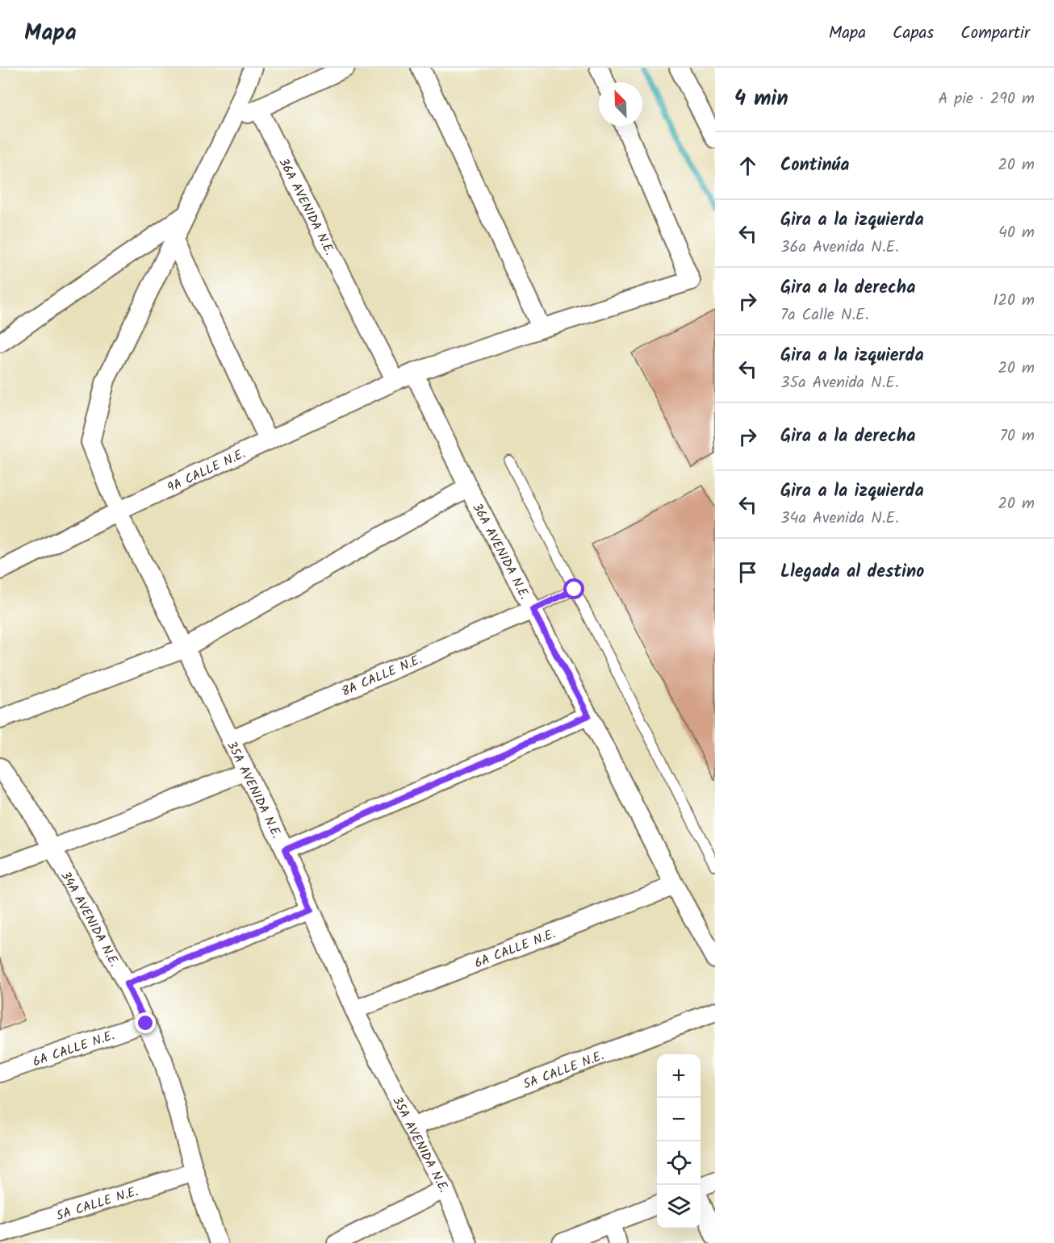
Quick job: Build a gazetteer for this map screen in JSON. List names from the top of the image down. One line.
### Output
{"streets":{"street":["36A AVENIDA N.E.","9A CALLE N.E.","8A CALLE N.E.","35A AVENIDA N.E.","34A AVENIDA N.E.","6A CALLE N.E.","5A CALLE N.E."]},"crossings":[["36A AVENIDA N.E.","9A CALLE N.E."],["36A AVENIDA N.E.","8A CALLE N.E."],["36A AVENIDA N.E.","6A CALLE N.E."],["9A CALLE N.E.","35A AVENIDA N.E."],["8A CALLE N.E.","35A AVENIDA N.E."],["35A AVENIDA N.E.","6A CALLE N.E."],["35A AVENIDA N.E.","5A CALLE N.E."],["34A AVENIDA N.E.","6A CALLE N.E."],["34A AVENIDA N.E.","5A CALLE N.E."]],"north":"top left","page":{"header":"Mapa","nav":["Mapa","Capas","Compartir"],"heading":["4 min","A pie · 290 m"],"list":[["Continúa","20 m"],["Gira a la izquierda","36a Avenida N.E.","40 m"],["Gira a la derecha","7a Calle N.E.","120 m"],["Gira a la izquierda","35a Avenida N.E.","20 m"],["Gira a la derecha","70 m"],["Gira a la izquierda","34a Avenida N.E.","20 m"],"Llegada al destino"],"map_buttons":["+","−"]}}
